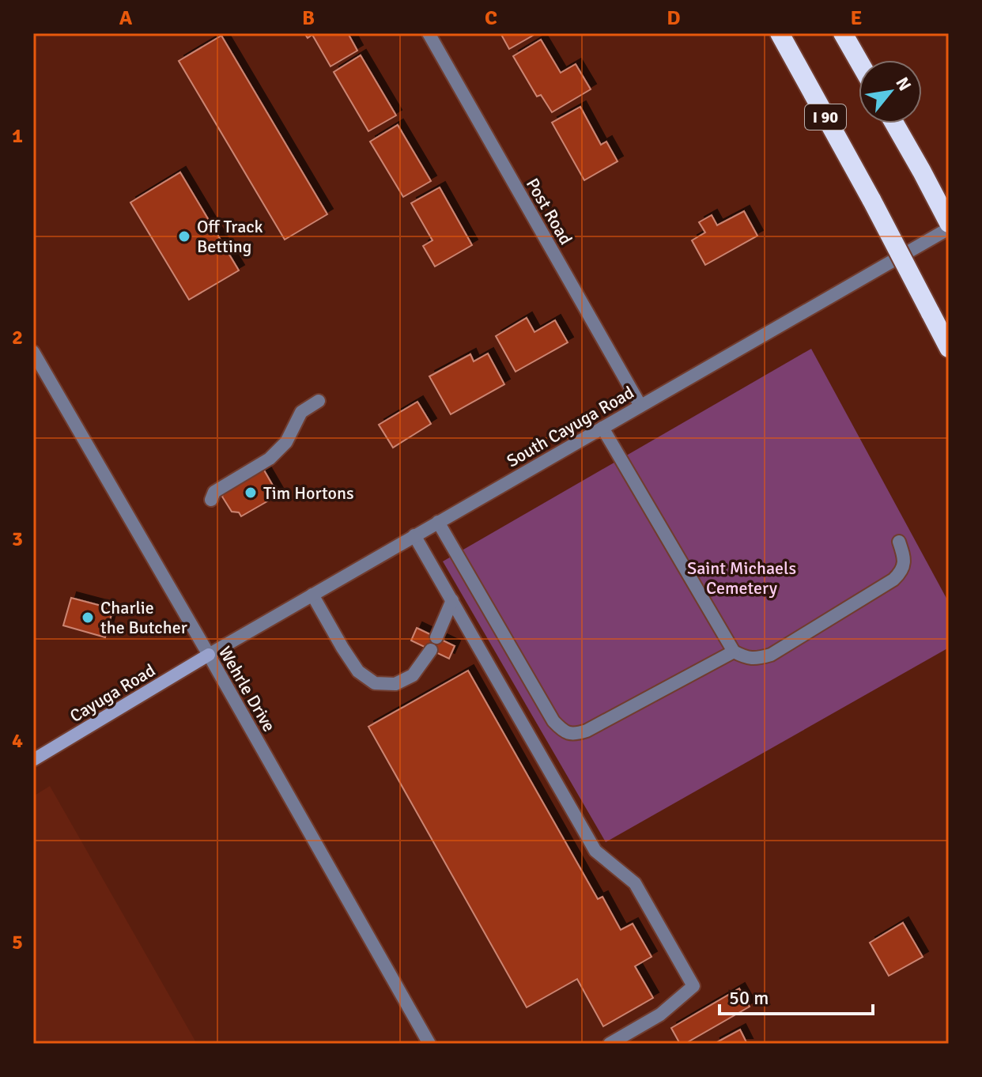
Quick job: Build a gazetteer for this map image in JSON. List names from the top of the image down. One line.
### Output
{"streets":{"highway":["I 90"],"main road":["Cayuga Road"],"street":["Post Road","South Cayuga Road","Wehrle Drive"]},"crossings":[["Post Road","South Cayuga Road"],["South Cayuga Road","Wehrle Drive"],["South Cayuga Road","Cayuga Road"],["Wehrle Drive","Cayuga Road"]],"parks":["Saint Michaels Cemetery"],"places":["Off Track Betting","Tim Hortons","Charlie the Butcher"],"scale_bar":"50 m","north":"top right","grid":{"columns":["A","B","C","D","E"],"rows":["1","2","3","4","5"]}}
